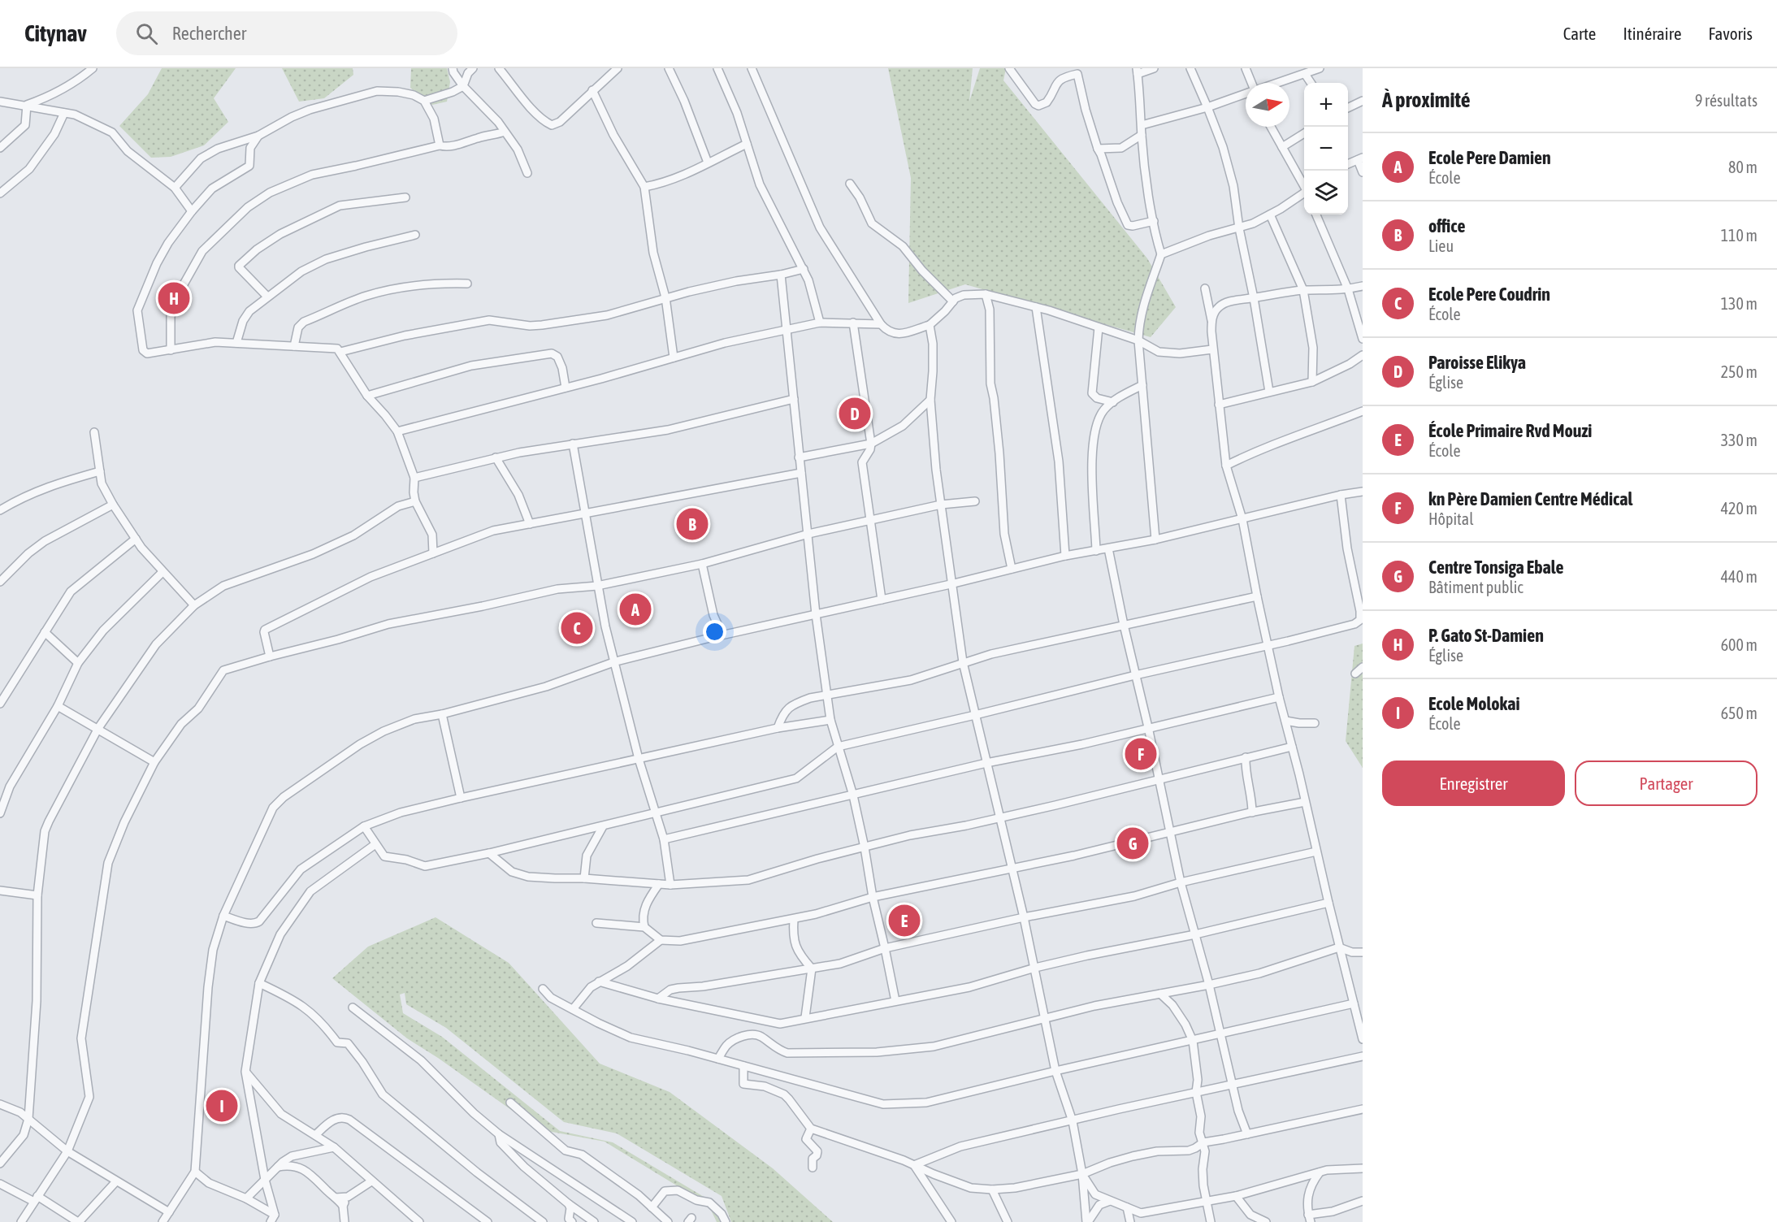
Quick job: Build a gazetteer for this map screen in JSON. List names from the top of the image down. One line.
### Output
{"north":"right","page":{"header":"Citynav","search":"Rechercher","nav":["Carte","Itinéraire","Favoris"],"heading":["À proximité","9 résultats"],"map_buttons":["+","−"],"list":[{"mark":"A","name":"Ecole Pere Damien","note":"École","value":"80 m"},{"mark":"B","name":"office","note":"Lieu","value":"110 m"},{"mark":"C","name":"Ecole Pere Coudrin","note":"École","value":"130 m"},{"mark":"D","name":"Paroisse Elikya","note":"Église","value":"250 m"},{"mark":"E","name":"École Primaire Rvd Mouzi","note":"École","value":"330 m"},{"mark":"F","name":"kn Père Damien Centre Médical","note":"Hôpital","value":"420 m"},{"mark":"G","name":"Centre Tonsiga Ebale","note":"Bâtiment public","value":"440 m"},{"mark":"H","name":"P. Gato St-Damien","note":"Église","value":"600 m"},{"mark":"I","name":"Ecole Molokai","note":"École","value":"650 m"}],"pins":["H","D","B","A","C","F","G","E","I"],"buttons":["Enregistrer","Partager"]}}
